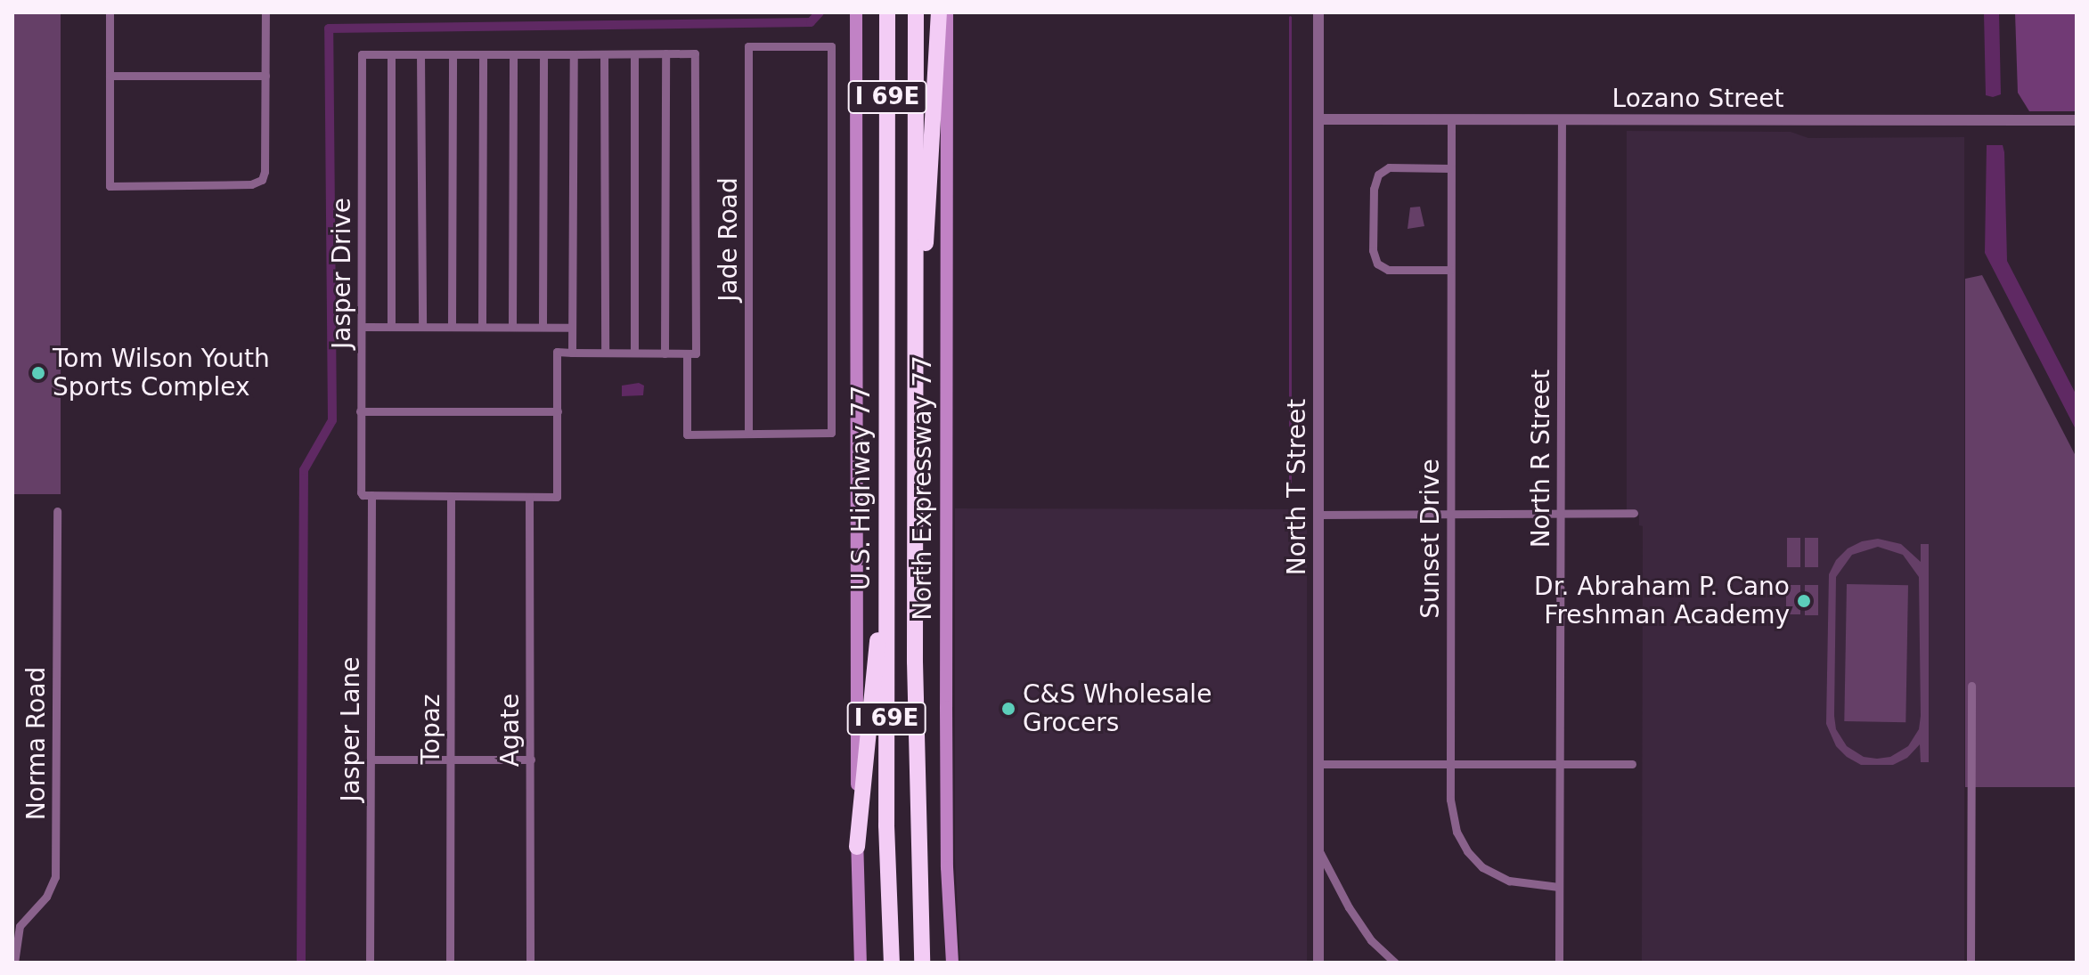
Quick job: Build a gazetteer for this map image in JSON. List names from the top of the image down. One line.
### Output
{"streets":{"highway":["I 69E","U.S. Highway 77"],"main road":["North Expressway 77"],"street":["Lozano Street","Jade Road","Jasper Drive","North R Street","North T Street","Sunset Drive","Jasper Lane","Topaz","Agate","Norma Road"]},"crossings":[["Lozano Street","North R Street"],["Lozano Street","North T Street"],["Lozano Street","Sunset Drive"],["Jasper Drive","Jasper Lane"],["North R Street","Sunset Drive"]],"places":["Tom Wilson Youth Sports Complex","Dr. Abraham P. Cano Freshman Academy","C&S Wholesale Grocers"]}
